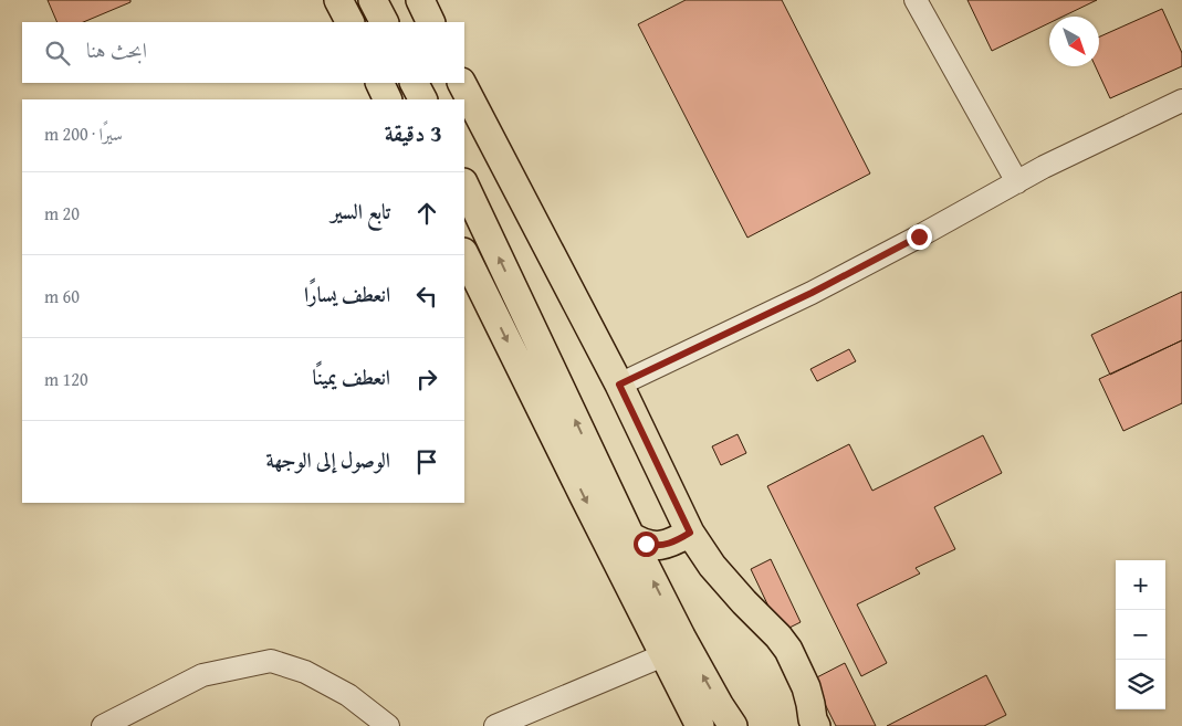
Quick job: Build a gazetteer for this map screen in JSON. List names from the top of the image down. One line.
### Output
{"north":"bottom right","page":{"search":"ابحث هنا","heading":["3 دقيقة","سيرًا · 200 m"],"list":[["تابع السير","20 m"],["انعطف يسارًا","60 m"],["انعطف يمينًا","120 m"],"الوصول إلى الوجهة"],"map_buttons":["+","−"]}}
